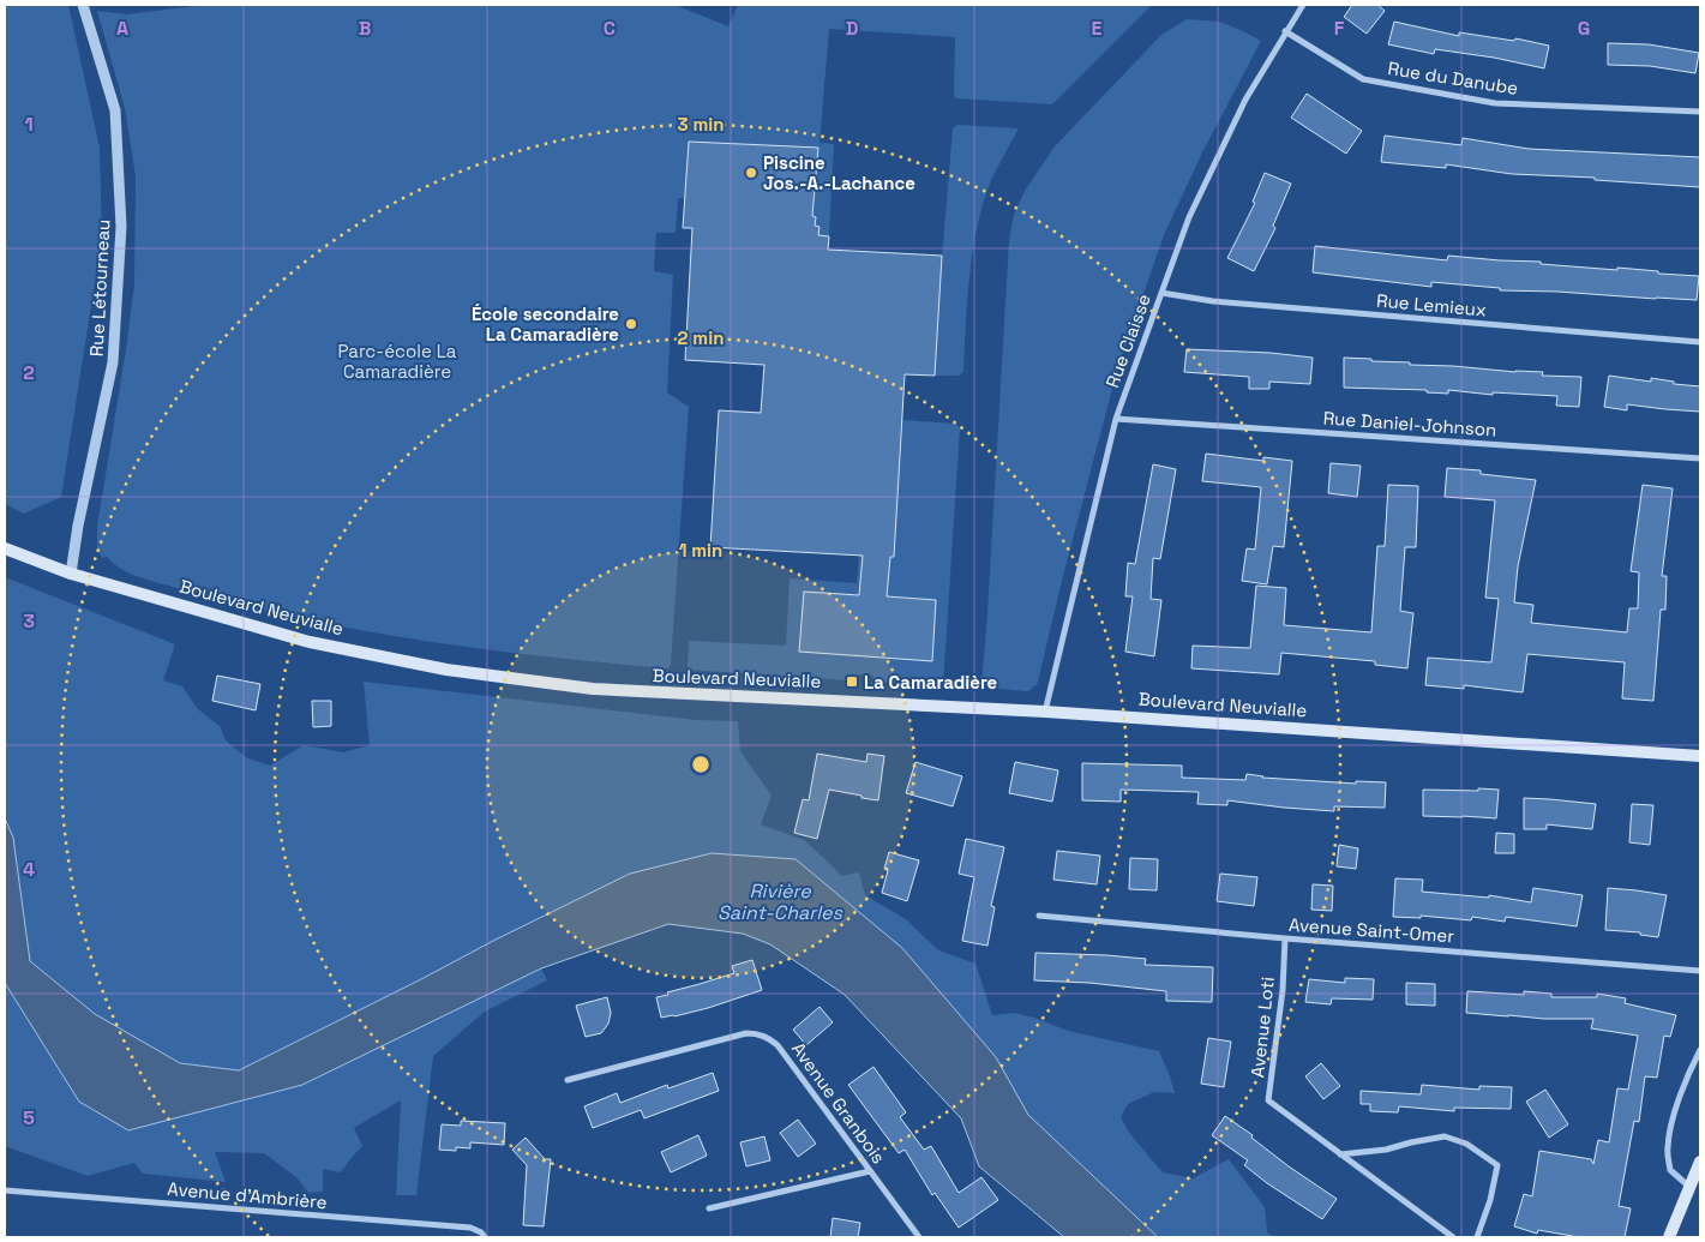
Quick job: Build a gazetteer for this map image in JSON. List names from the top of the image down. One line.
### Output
{"streets":{"main road":["Boulevard Neuvialle"],"street":["Rue du Danube","Rue Létourneau","Rue Lemieux","Rue Claisse","Rue Daniel-Johnson","Avenue Saint-Omer","Avenue Loti","Avenue Granbois","Avenue d'Ambrière"]},"crossings":[["Rue du Danube","Rue Claisse"],["Rue Létourneau","Boulevard Neuvialle"],["Rue Lemieux","Rue Claisse"],["Rue Claisse","Rue Daniel-Johnson"],["Rue Claisse","Boulevard Neuvialle"],["Avenue Saint-Omer","Avenue Loti"]],"water":["Rivière Saint-Charles"],"parks":["Parc-école La Camaradière"],"places":{"other":["Piscine Jos.-A.-Lachance","École secondaire La Camaradière"],"transit":["La Camaradière"]},"grid":{"columns":["A","B","C","D","E","F","G"],"rows":["1","2","3","4","5"]},"rings":["3 min","2 min","1 min"]}
